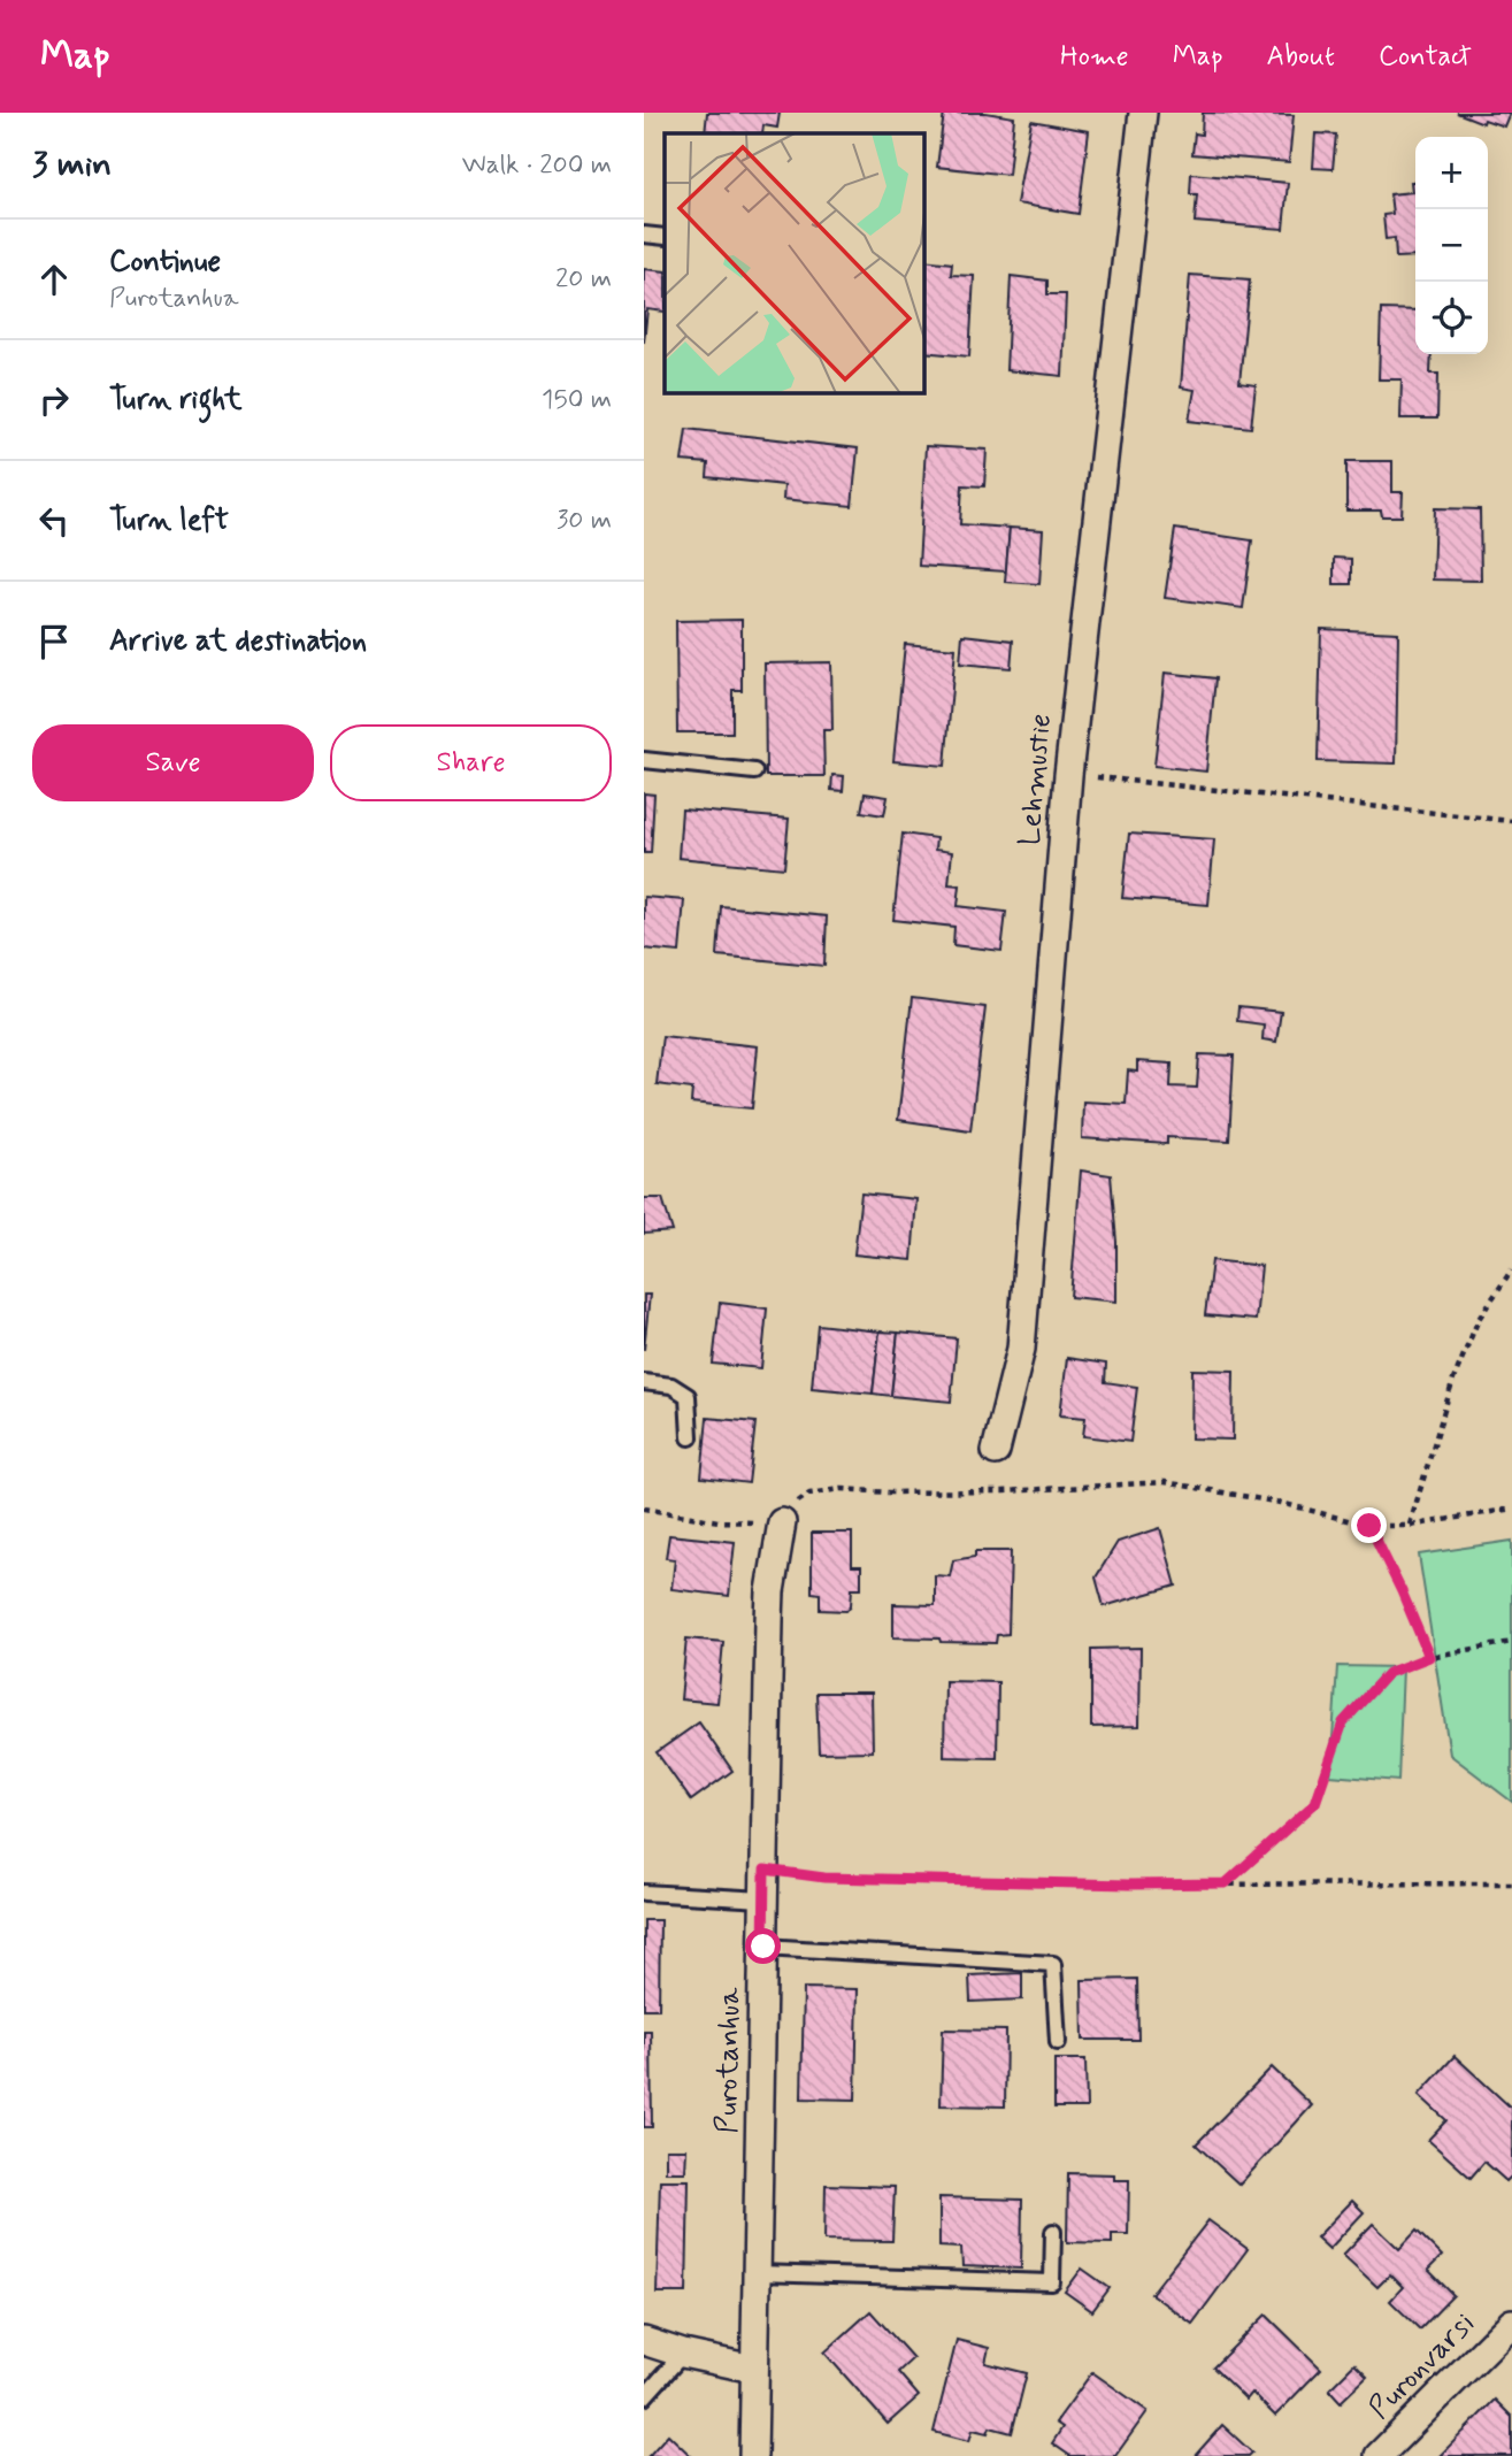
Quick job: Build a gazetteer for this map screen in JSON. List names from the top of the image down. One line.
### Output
{"streets":{"street":["Lehmustie","Purotanhua","Puronvarsi"]},"page":{"header":"Map","nav":["Home","Map","About","Contact"],"heading":["3 min","Walk · 200 m"],"map_buttons":["+","−"],"list":[["Continue","Purotanhua","20 m"],["Turn right","150 m"],["Turn left","30 m"],"Arrive at destination"],"buttons":["Save","Share"]}}
